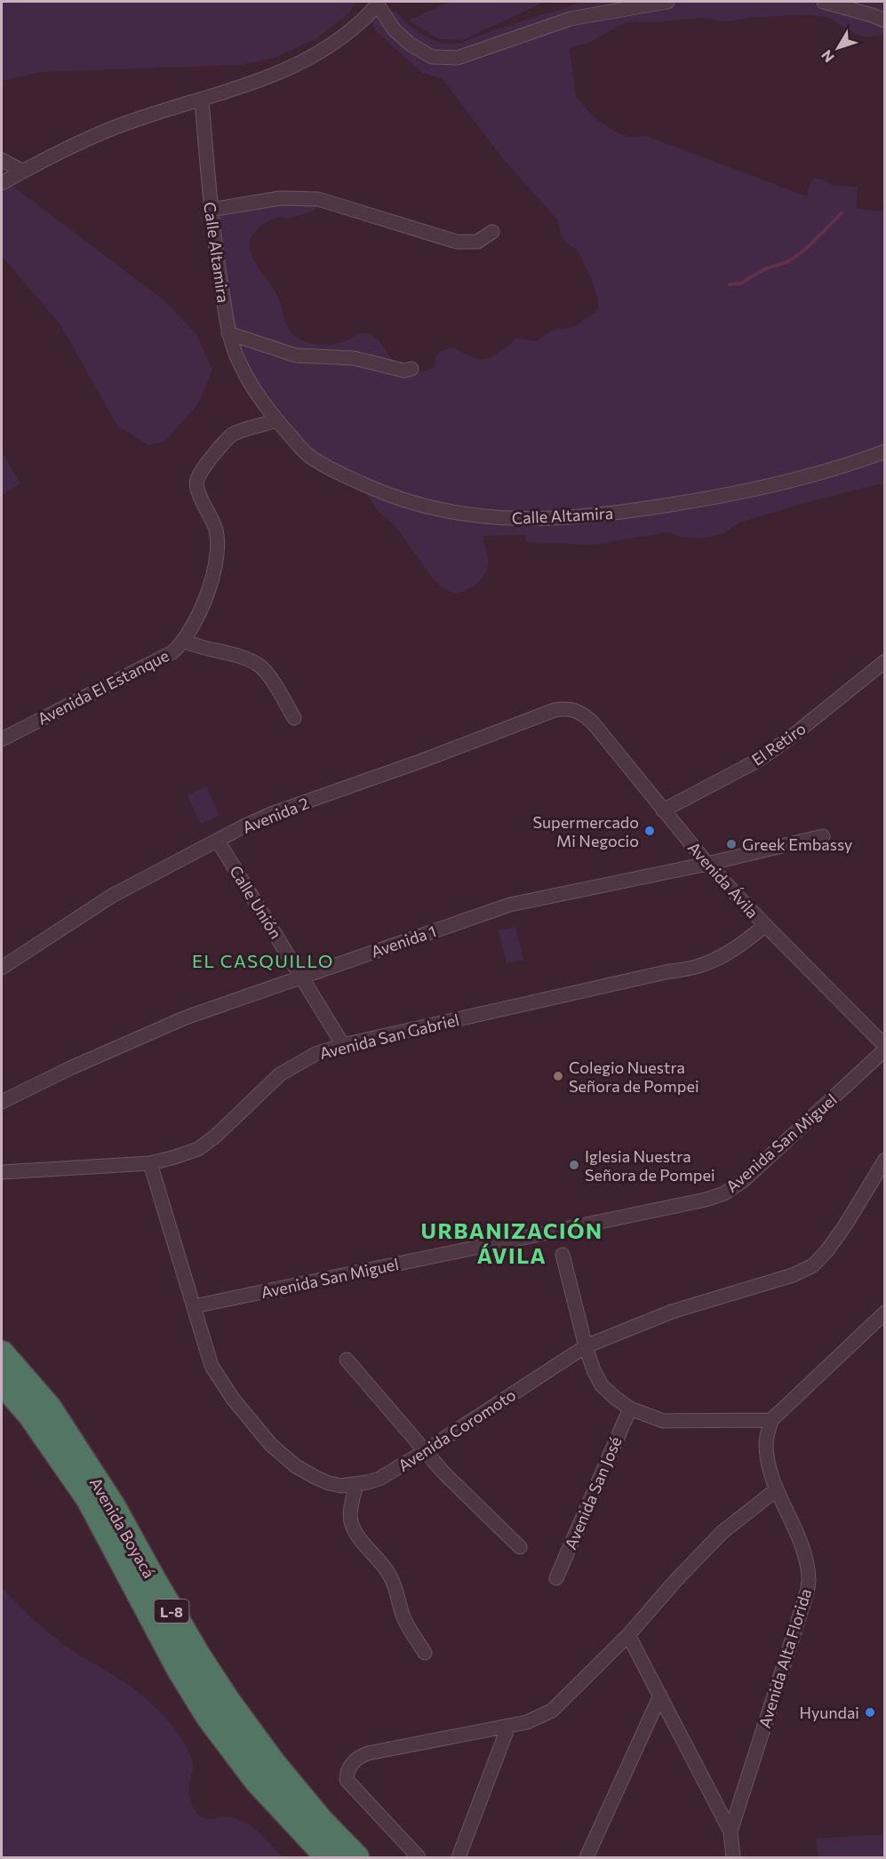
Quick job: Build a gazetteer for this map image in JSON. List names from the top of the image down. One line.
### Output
{"streets":{"highway":["Avenida Boyacá","L-8"],"street":["Calle Altamira","Avenida El Estanque","El Retiro","Avenida 2","Avenida Ávila","Calle Unión","Avenida 1","Avenida San Gabriel","Avenida San Miguel","Avenida Coromoto","Avenida San José","Avenida Alta Florida"]},"crossings":[["Calle Altamira","Avenida El Estanque"],["El Retiro","Avenida Ávila"],["Avenida 2","Avenida Ávila"],["Avenida 2","Calle Unión"],["Avenida Ávila","Avenida 1"],["Avenida Ávila","Avenida San Gabriel"],["Avenida Ávila","Avenida San Miguel"],["Calle Unión","Avenida 1"],["Calle Unión","Avenida San Gabriel"],["Avenida San Gabriel","Avenida Coromoto"],["Avenida San Miguel","Avenida Coromoto"]],"districts":["EL CASQUILLO","URBANIZACIÓN ÁVILA"],"places":["Supermercado Mi Negocio","Greek Embassy","Colegio Nuestra Señora de Pompei","Iglesia Nuestra Señora de Pompei","Hyundai"],"north":"bottom left"}
